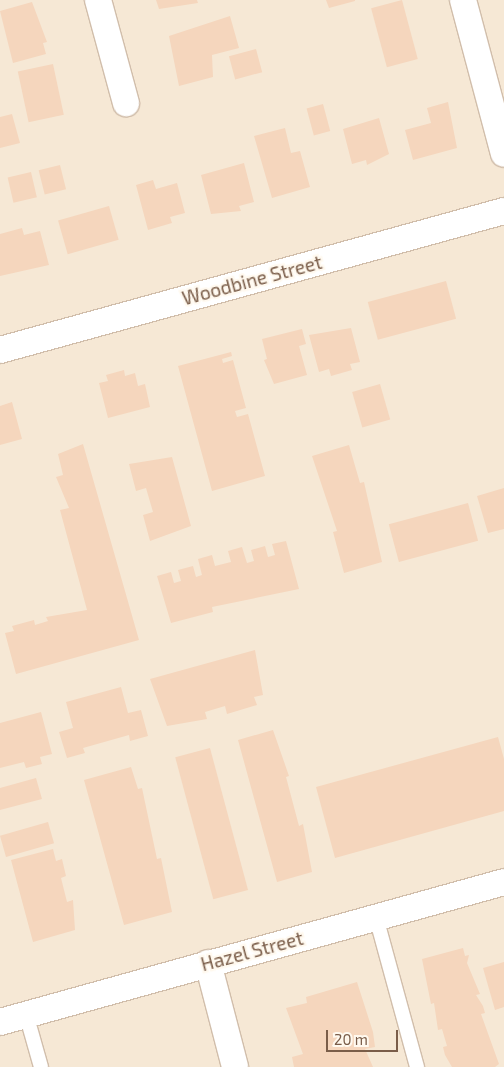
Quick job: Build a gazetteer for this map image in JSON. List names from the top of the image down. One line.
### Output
{"streets":{"street":["Woodbine Street","Hazel Street"]},"scale_bar":"20 m"}
